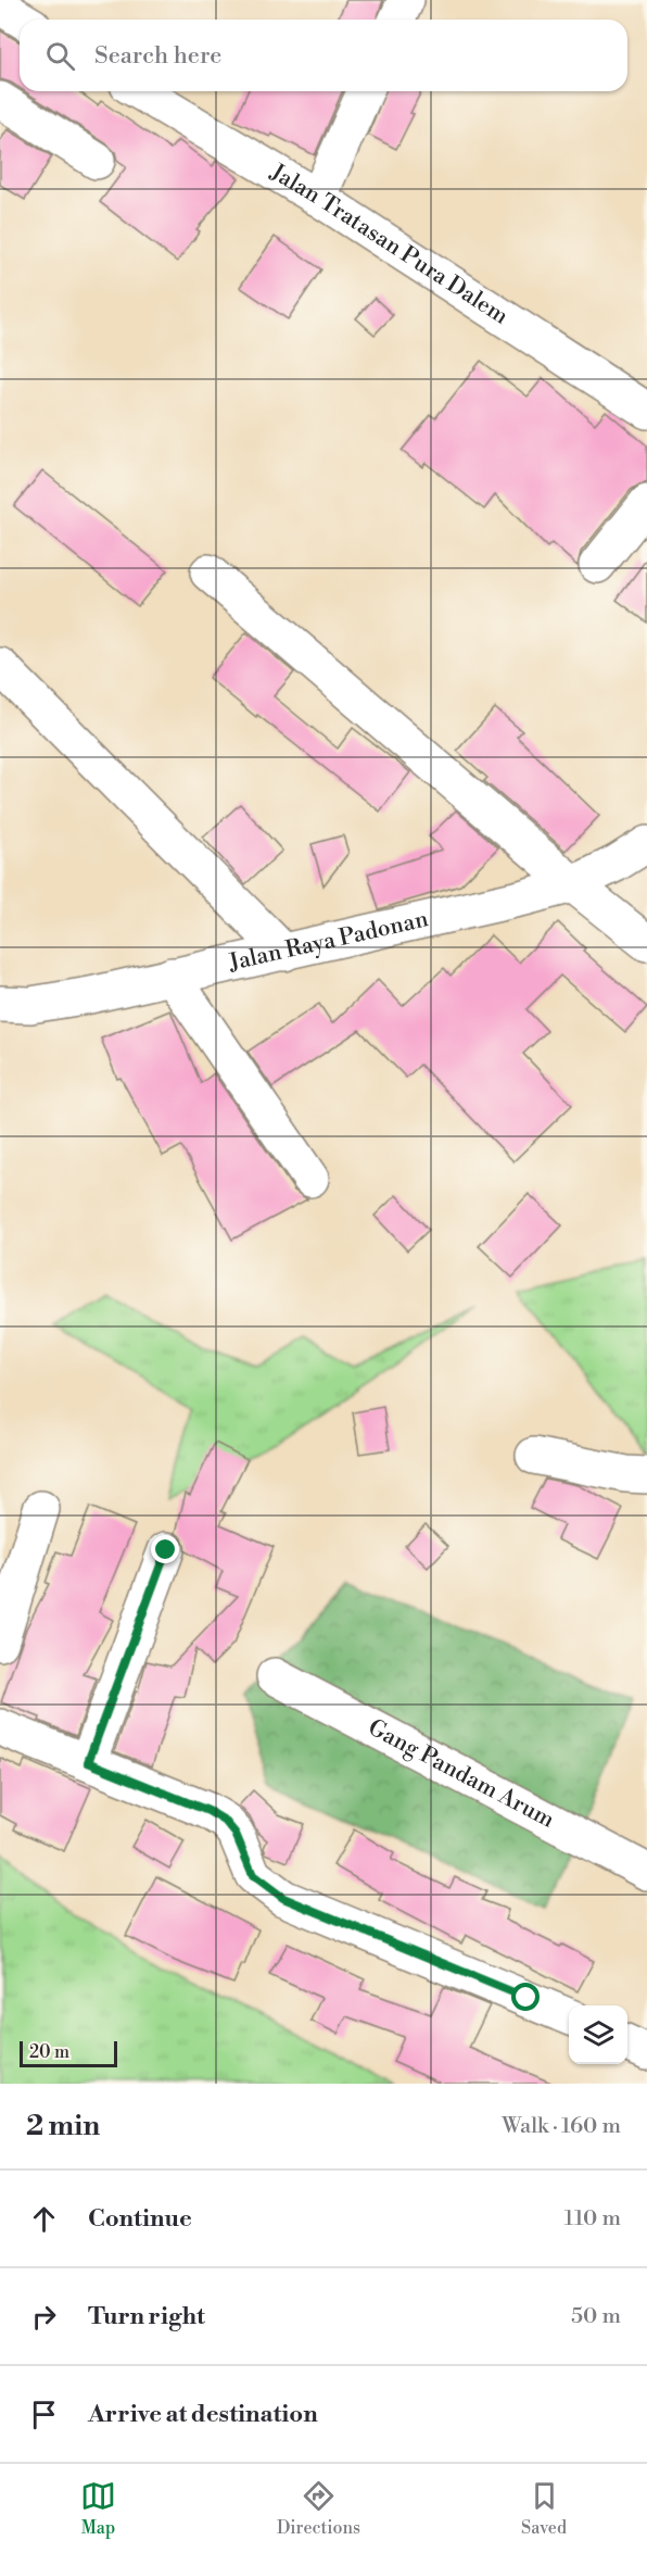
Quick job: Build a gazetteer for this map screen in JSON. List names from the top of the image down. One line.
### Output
{"streets":{"street":["Jalan Tratasan Pura Dalem","Jalan Raya Padonan","Gang Pandam Arum"]},"scale_bar":"20 m","page":{"search":"Search here","scale":"20 m","heading":["2 min","Walk · 160 m"],"list":[["Continue","110 m"],["Turn right","50 m"],"Arrive at destination"],"nav":["Map","Directions","Saved"]}}
